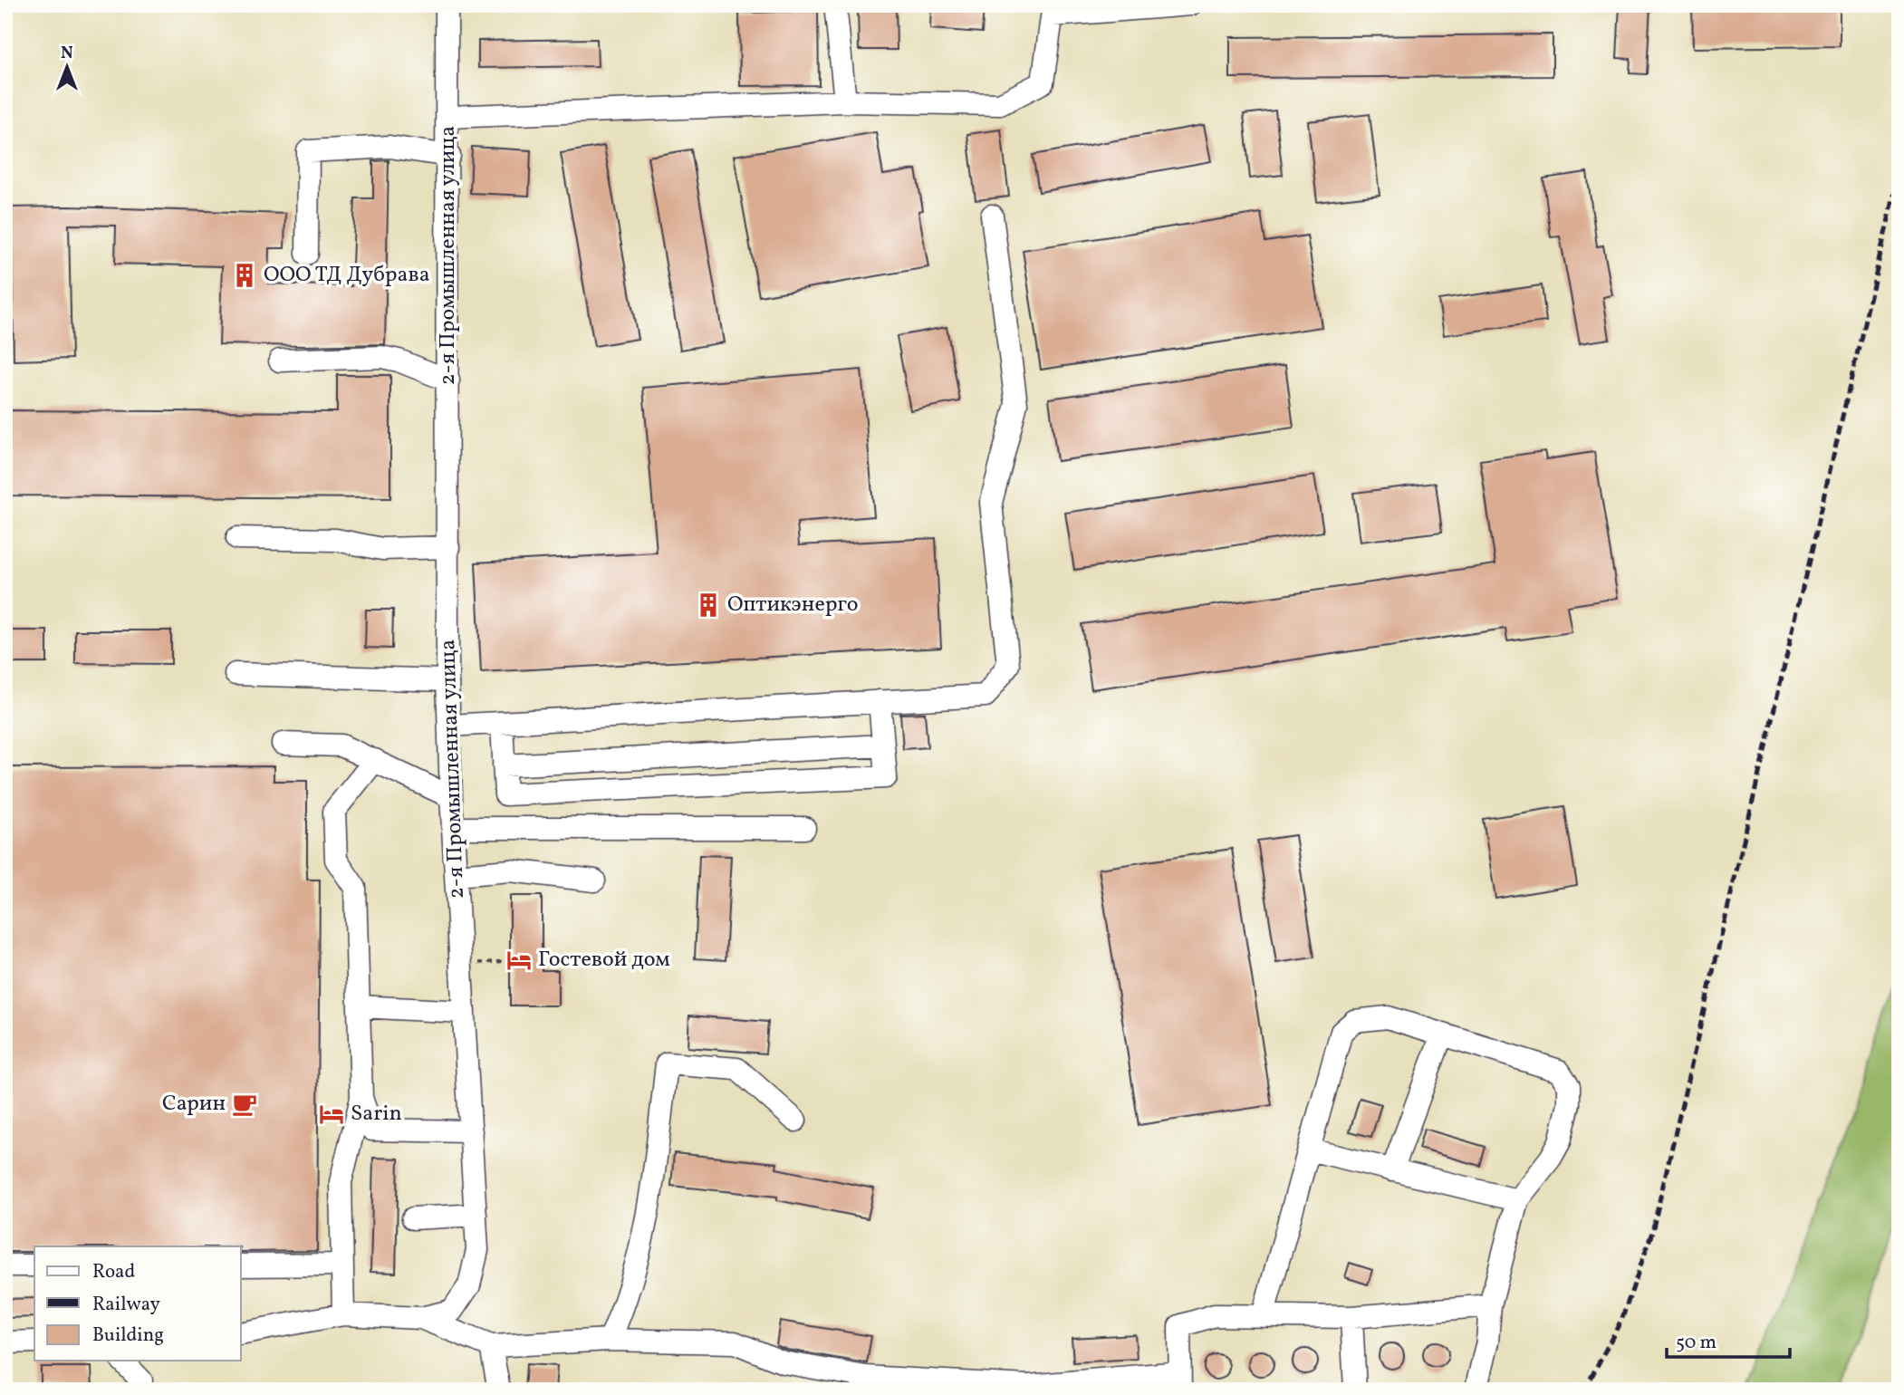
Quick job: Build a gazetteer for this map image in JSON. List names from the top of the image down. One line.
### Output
{"streets":{"street":["2-я Промышленная улица"]},"places":{"building":["ООО ТД Дубрава","Оптикэнерго"],"hotel":["Гостевой дом","Sarin"],"cafe":["Сарин"]},"legend":["Road","Railway","Building"],"scale_bar":"50 m","north":"top"}
